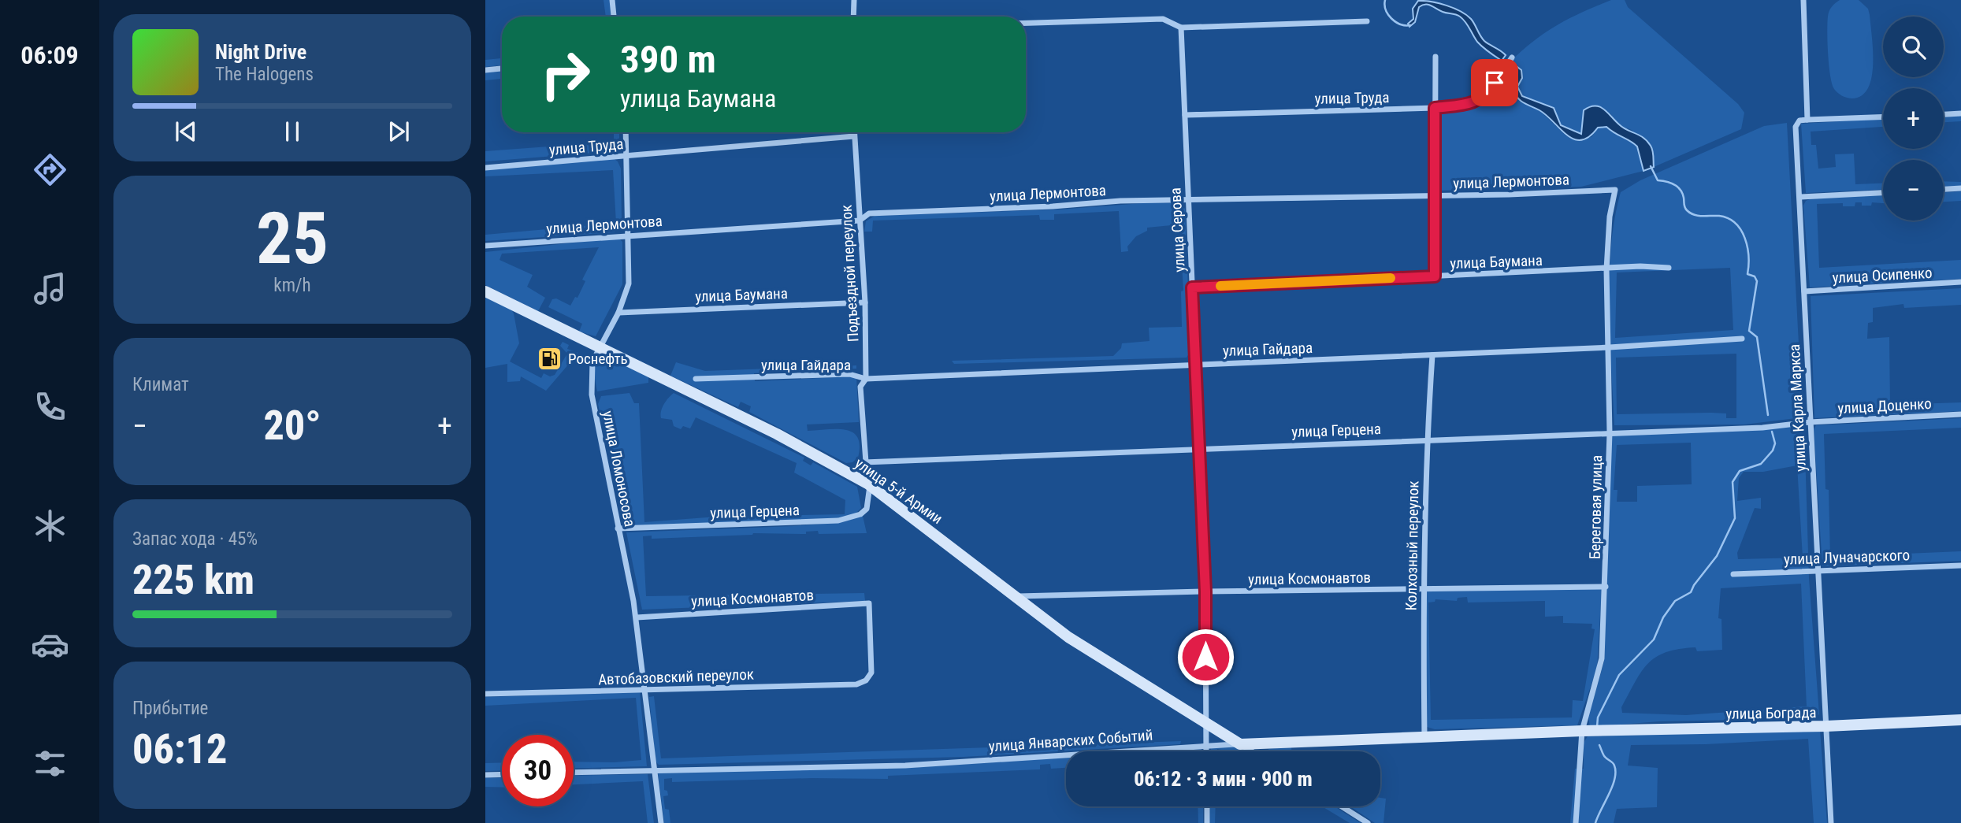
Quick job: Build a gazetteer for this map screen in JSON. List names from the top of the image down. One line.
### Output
{"streets":{"street":["улица Труда","улица Лермонтова","улица Серова","улица Баумана","Подъездной переулок","улица Осипенко","улица Гайдара","улица Доценко","улица Карла Маркса","улица Герцена","улица Ломоносова","улица 5-й Армии","Береговая улица","Колхозный переулок","улица Луначарского","улица Космонавтов","Автобазовский переулок","улица Бограда","улица Январских Событий"]},"crossings":[["улица Труда","улица Серова"],["улица Труда","Подъездной переулок"],["улица Труда","улица Ломоносова"],["улица Лермонтова","улица Серова"],["улица Лермонтова","Подъездной переулок"],["улица Лермонтова","улица Ломоносова"],["улица Лермонтова","Береговая улица"],["улица Серова","улица Баумана"],["улица Серова","улица Гайдара"],["улица Серова","улица Герцена"],["улица Серова","улица 5-й Армии"],["улица Серова","улица Космонавтов"],["улица Серова","улица Январских Событий"],["улица Баумана","Подъездной переулок"],["улица Баумана","улица Ломоносова"],["улица Баумана","Береговая улица"],["Подъездной переулок","улица Гайдара"],["Подъездной переулок","улица Герцена"],["Подъездной переулок","улица 5-й Армии"],["улица Осипенко","улица Карла Маркса"],["улица Гайдара","Береговая улица"],["улица Гайдара","Колхозный переулок"],["улица Доценко","улица Карла Маркса"],["улица Доценко","улица Герцена"],["улица Карла Маркса","улица Герцена"],["улица Карла Маркса","улица Луначарского"],["улица Карла Маркса","улица Бограда"],["улица Герцена","улица Ломоносова"],["улица Герцена","улица 5-й Армии"],["улица Герцена","Береговая улица"],["улица Герцена","Колхозный переулок"],["улица Ломоносова","улица 5-й Армии"],["улица Ломоносова","улица Космонавтов"],["улица Ломоносова","Автобазовский переулок"],["улица Ломоносова","улица Январских Событий"],["улица 5-й Армии","улица Космонавтов"],["улица 5-й Армии","улица Январских Событий"],["Береговая улица","улица Космонавтов"],["Береговая улица","улица Бограда"],["Береговая улица","улица Январских Событий"],["Колхозный переулок","улица Космонавтов"],["Колхозный переулок","улица Январских Событий"],["улица Космонавтов","Автобазовский переулок"],["улица Бограда","улица Январских Событий"]],"places":{"fuel station":["Роснефть"]},"page":{"tabs":"06:09","map_buttons":["+","−"],"turn":["390 m","улица Баумана"],"song":["Night Drive","The Halogens"],"tile":[["25","km/h"],"Климат",["Запас хода · 45%","225 km"],["Прибытие","06:12"]],"heat":["−","20°","+"],"limit":"30","trip":"06:12 · 3 мин · 900 m"}}
